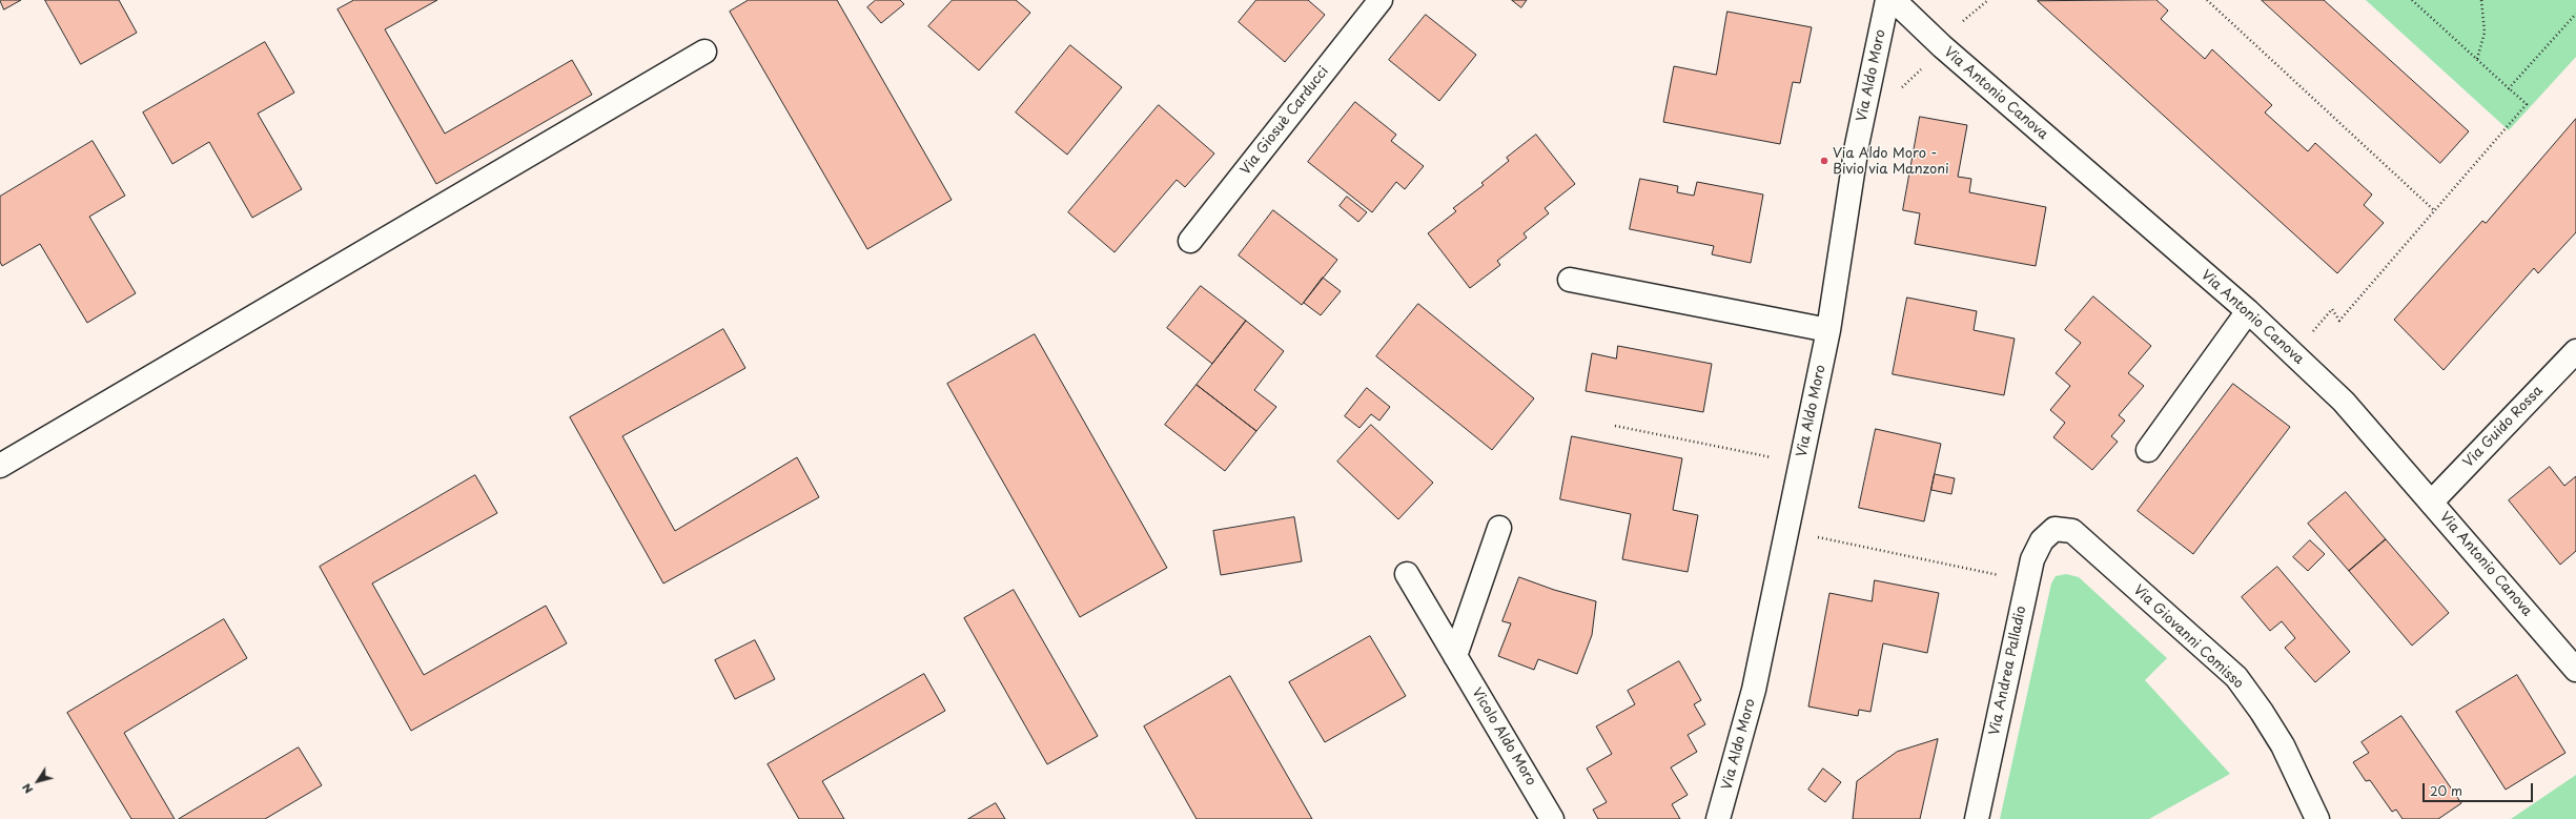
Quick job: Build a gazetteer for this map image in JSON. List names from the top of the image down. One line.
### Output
{"streets":{"street":["Via Aldo Moro","Via Antonio Canova","Via Giosuè Carducci","Via Guido Rossa","Via Giovanni Comisso","Via Andrea Palladio","Vicolo Aldo Moro"]},"crossings":[["Via Antonio Canova","Via Guido Rossa"],["Via Giovanni Comisso","Via Andrea Palladio"]],"places":["Via Aldo Moro - Bivio via Manzoni"],"scale_bar":"20 m","north":"bottom left"}
